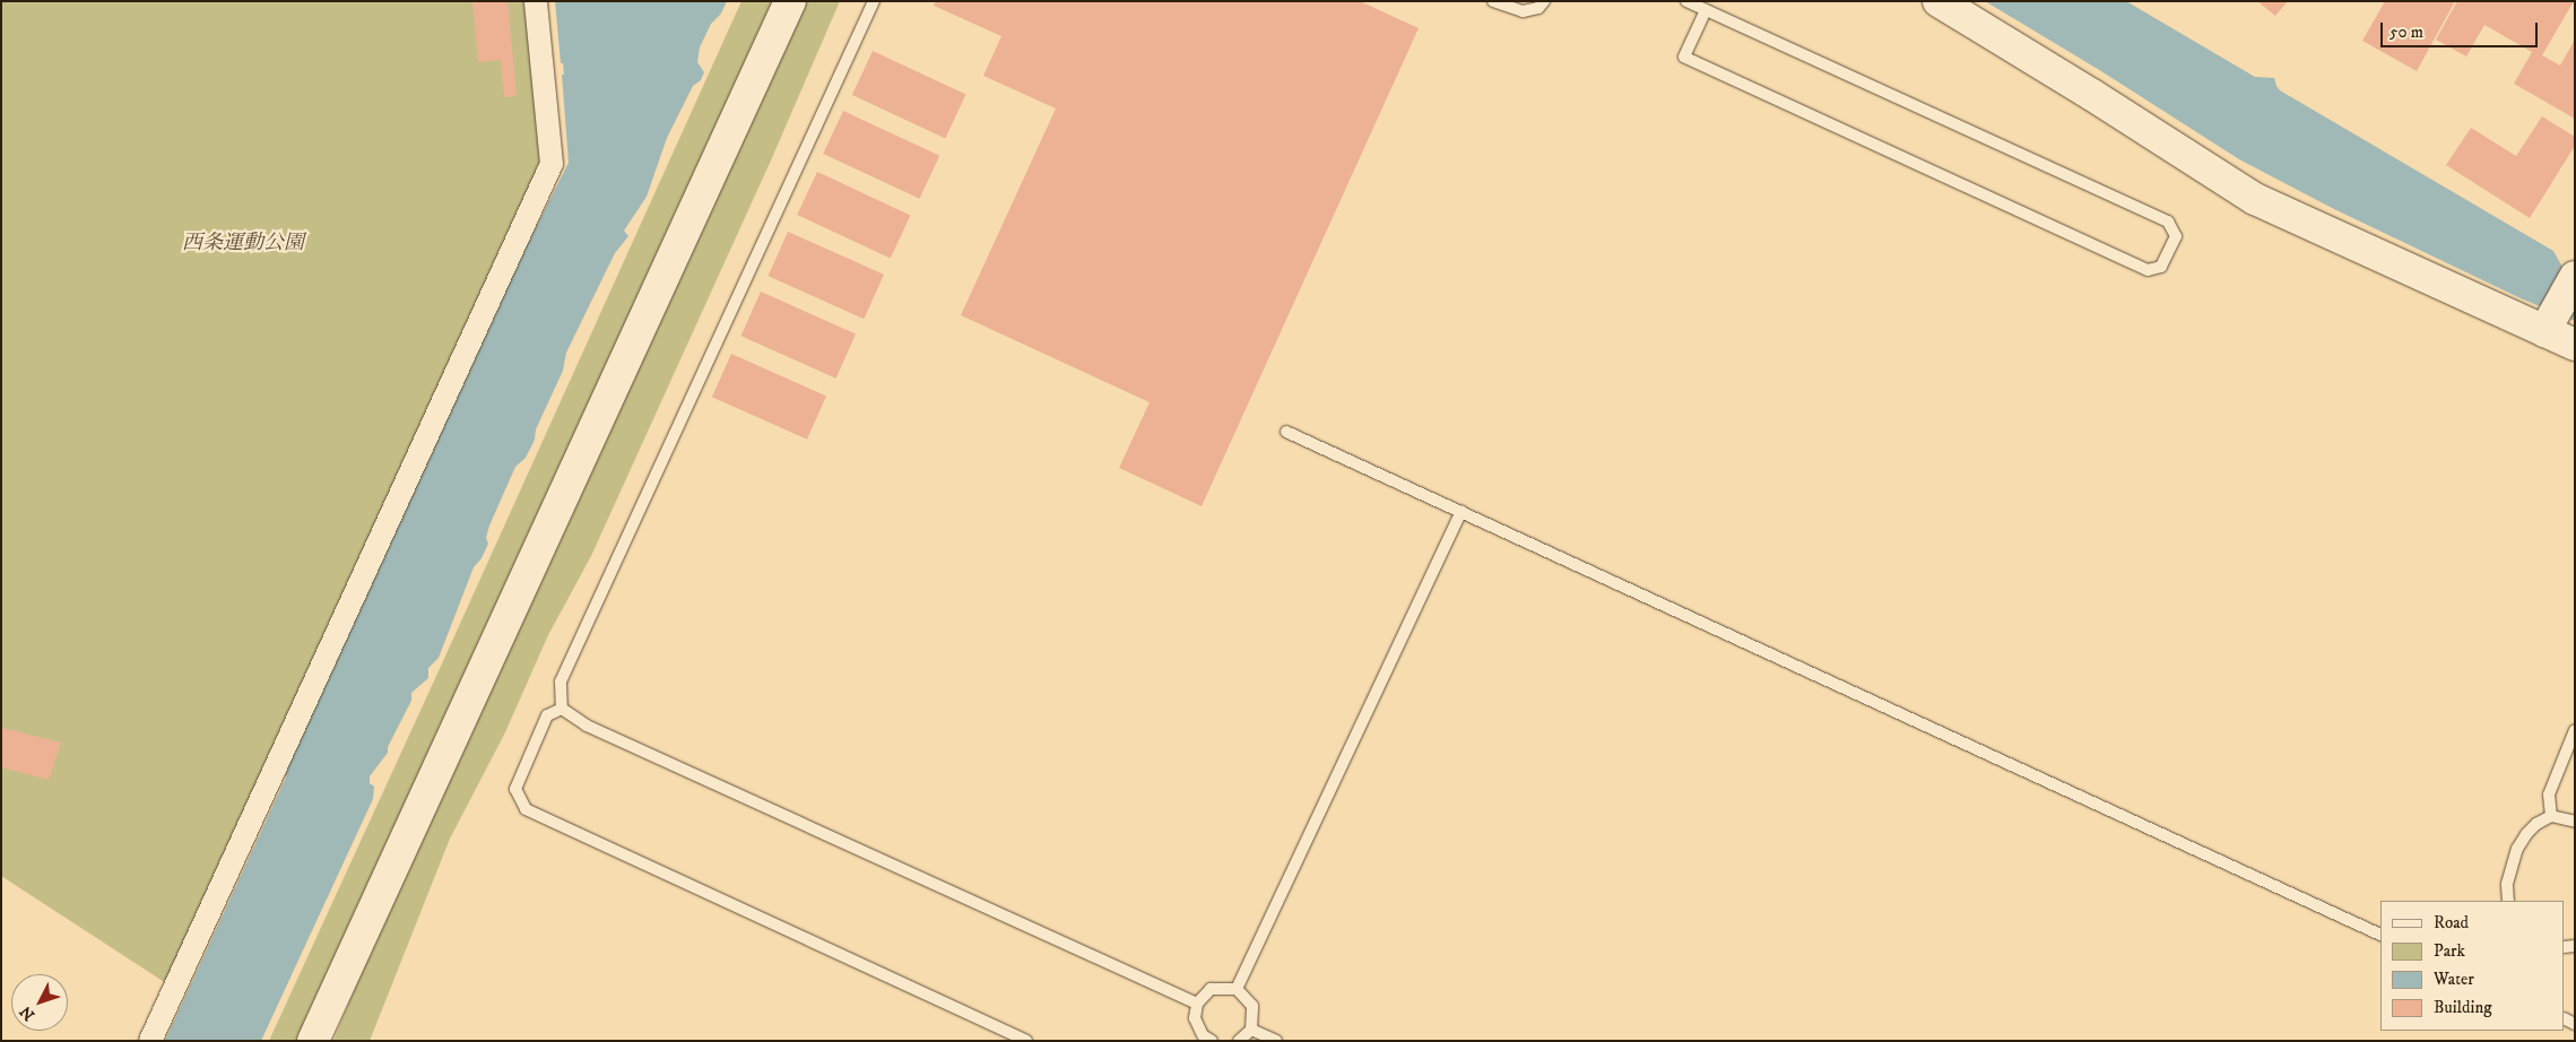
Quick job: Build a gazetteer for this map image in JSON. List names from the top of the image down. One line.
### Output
{"parks":["西条運動公園"],"legend":["Road","Park","Water","Building"],"scale_bar":"50 m","north":"bottom left"}
